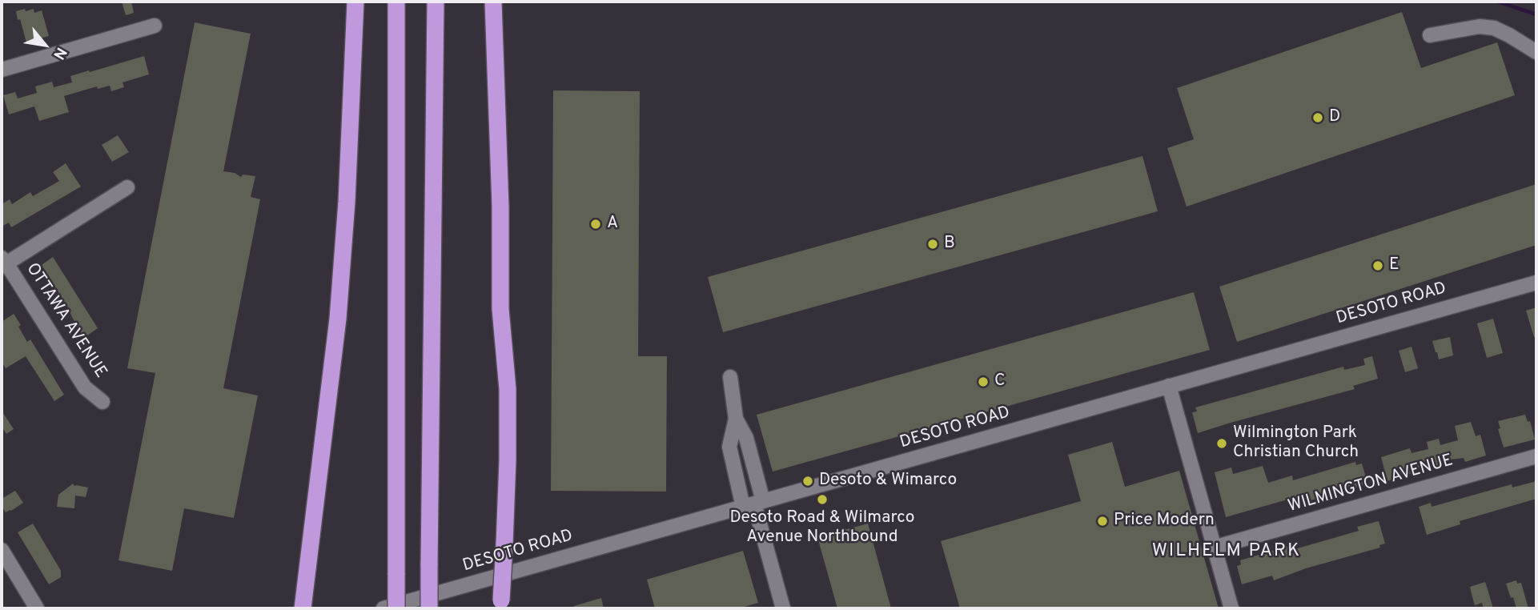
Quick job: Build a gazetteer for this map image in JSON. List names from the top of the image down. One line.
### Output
{"streets":{"street":["DESOTO ROAD","OTTAWA AVENUE","WILMINGTON AVENUE"]},"districts":["WILHELM PARK"],"places":["D","A","B","E","C","Wilmington Park Christian Church","Desoto & Wimarco","Desoto Road & Wilmarco Avenue Northbound","Price Modern"],"north":"bottom right"}
